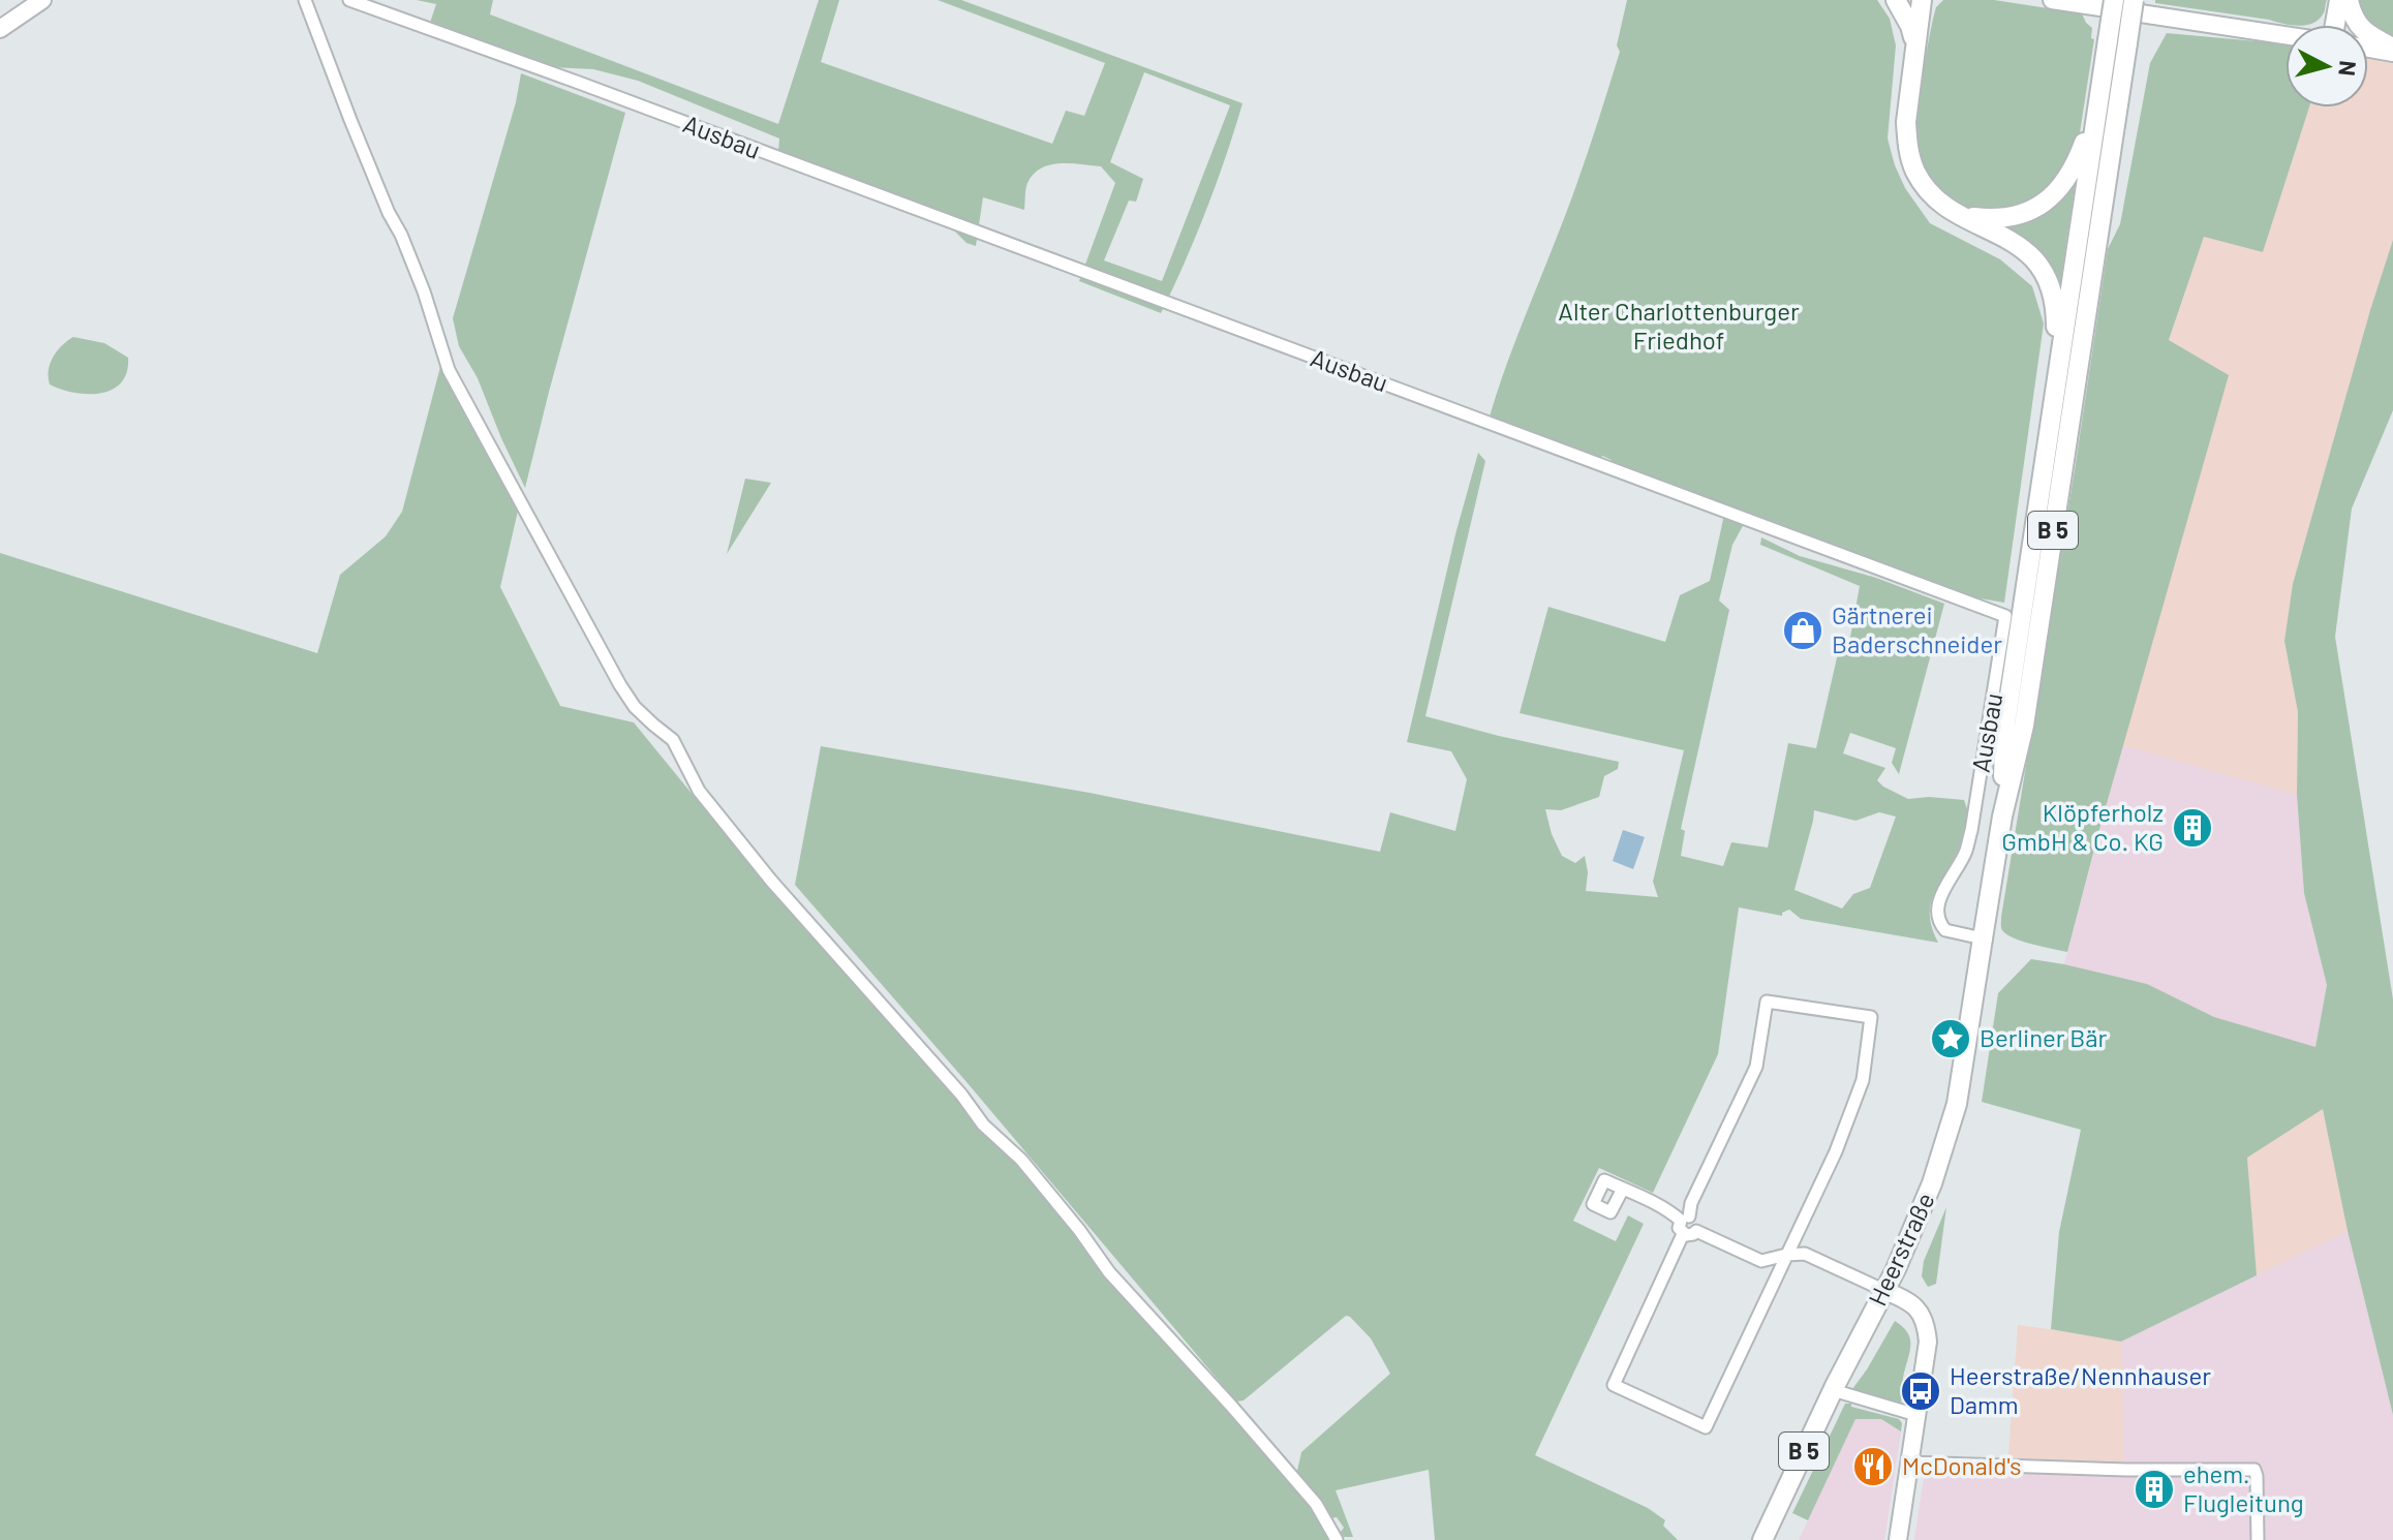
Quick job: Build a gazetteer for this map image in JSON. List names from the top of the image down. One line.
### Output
{"streets":{"main road":["B 5","Heerstraße"],"street":["Ausbau"]},"crossings":[["Ausbau","B 5"],["Ausbau","Heerstraße"],["B 5","Heerstraße"]],"parks":["Alter Charlottenburger Friedhof"],"places":{"shop":["Gärtnerei Baderschneider"],"building":["Klöpferholz GmbH & Co. KG","ehem. Flugleitung"],"place":["Berliner Bär"],"bus stop":["Heerstraße/Nennhauser Damm"],"restaurant":["McDonald's"]},"north":"right"}
